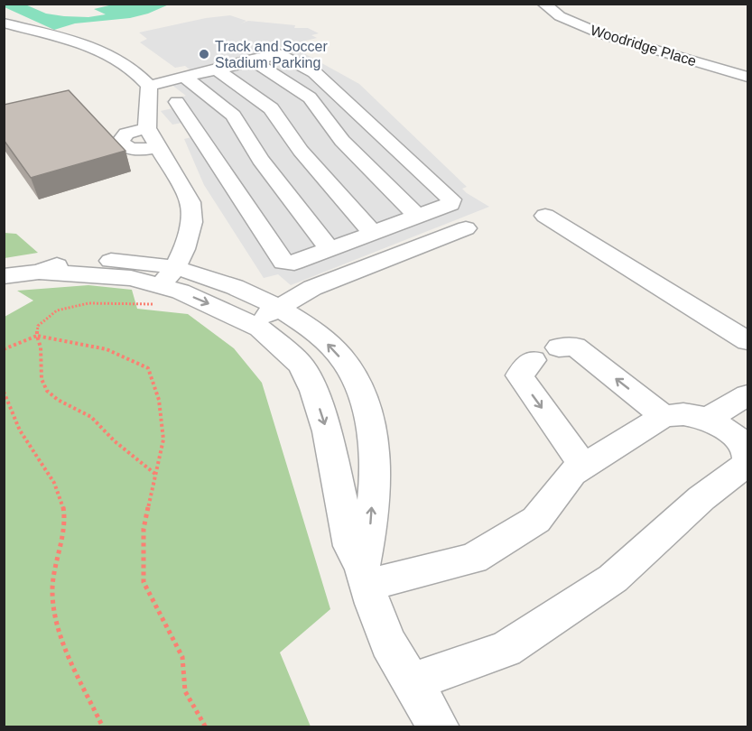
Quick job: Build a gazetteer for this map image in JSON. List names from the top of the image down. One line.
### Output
{"streets":{"street":["Woodridge Place"]},"places":["Track and Soccer Stadium Parking"]}
